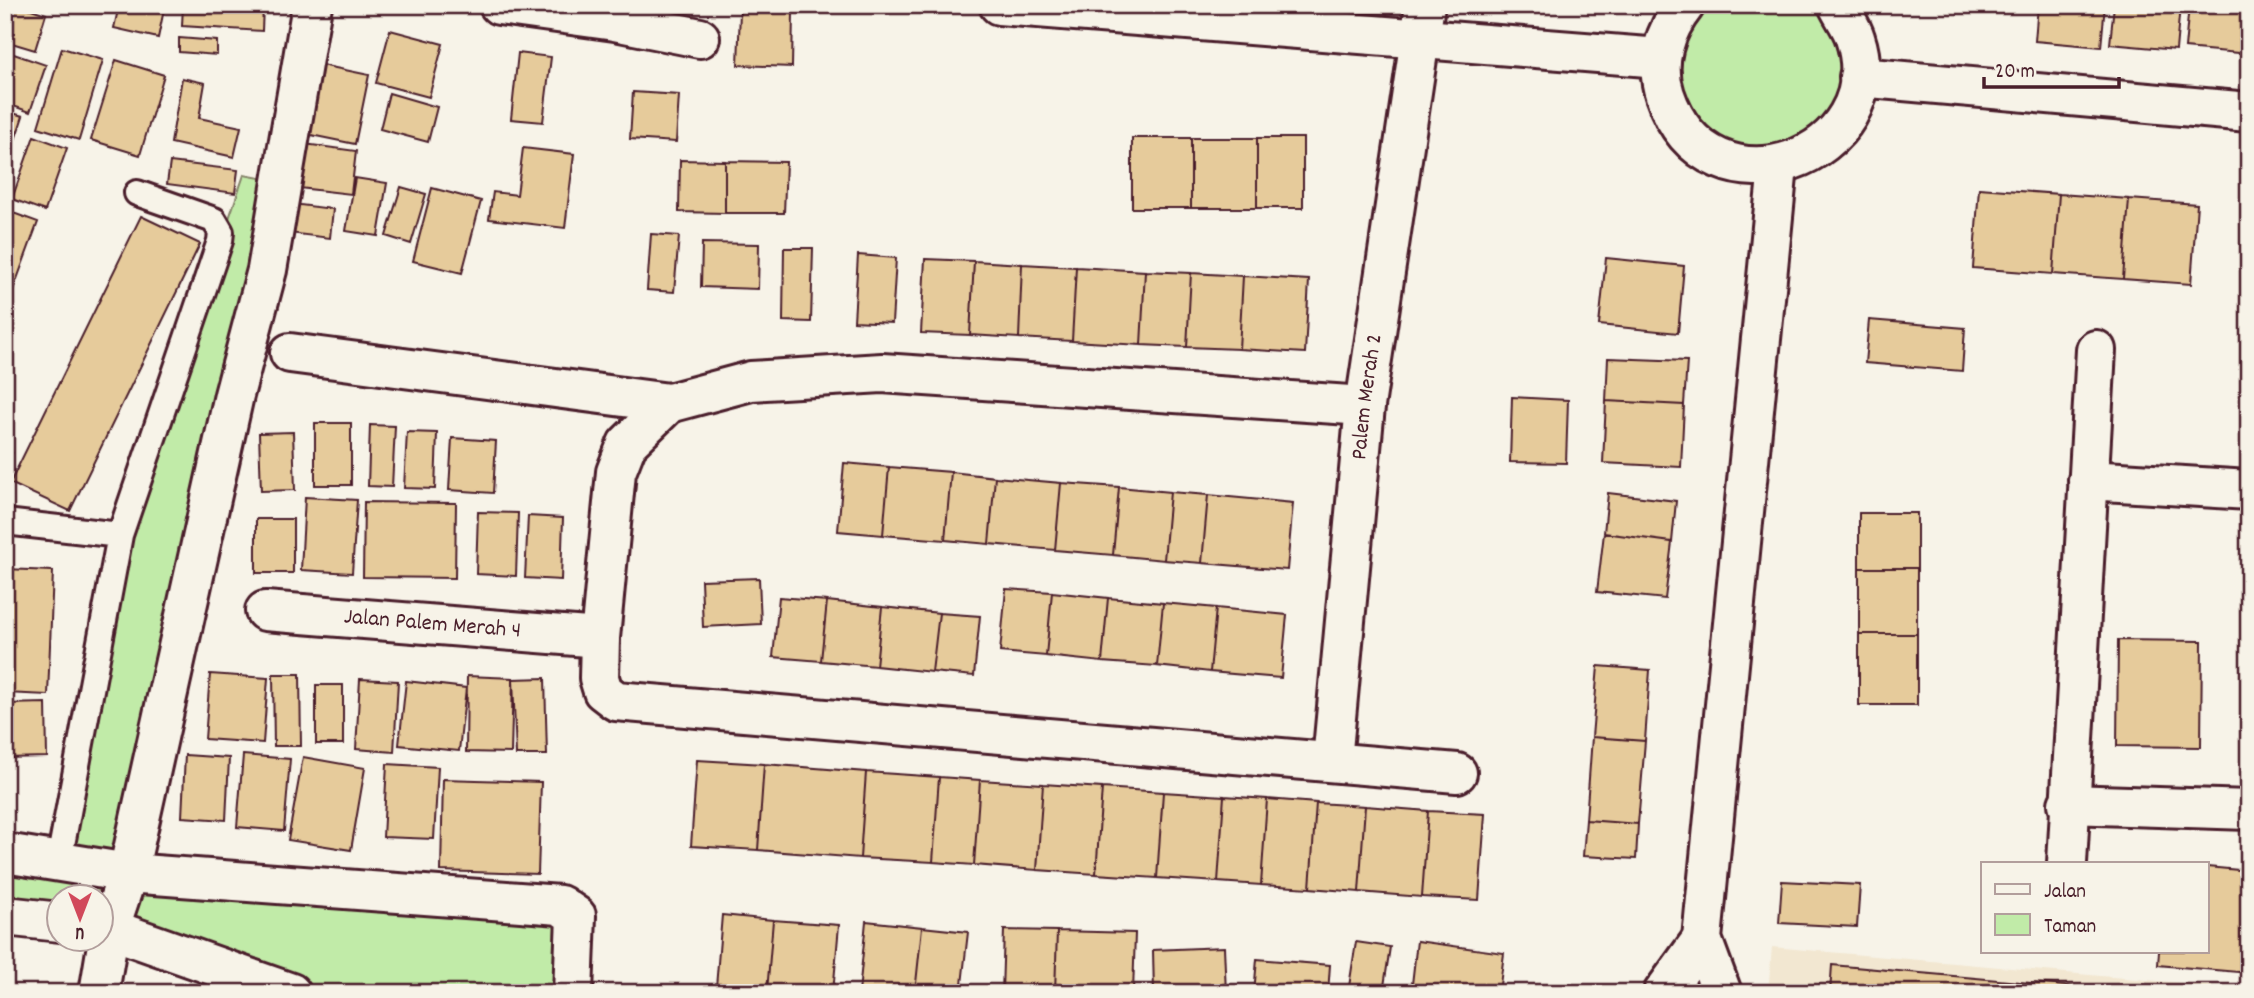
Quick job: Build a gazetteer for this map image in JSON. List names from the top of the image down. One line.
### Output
{"streets":{"street":["Palem Merah 2","Jalan Palem Merah 4"]},"legend":["Jalan","Taman"],"scale_bar":"20 m","north":"bottom"}
